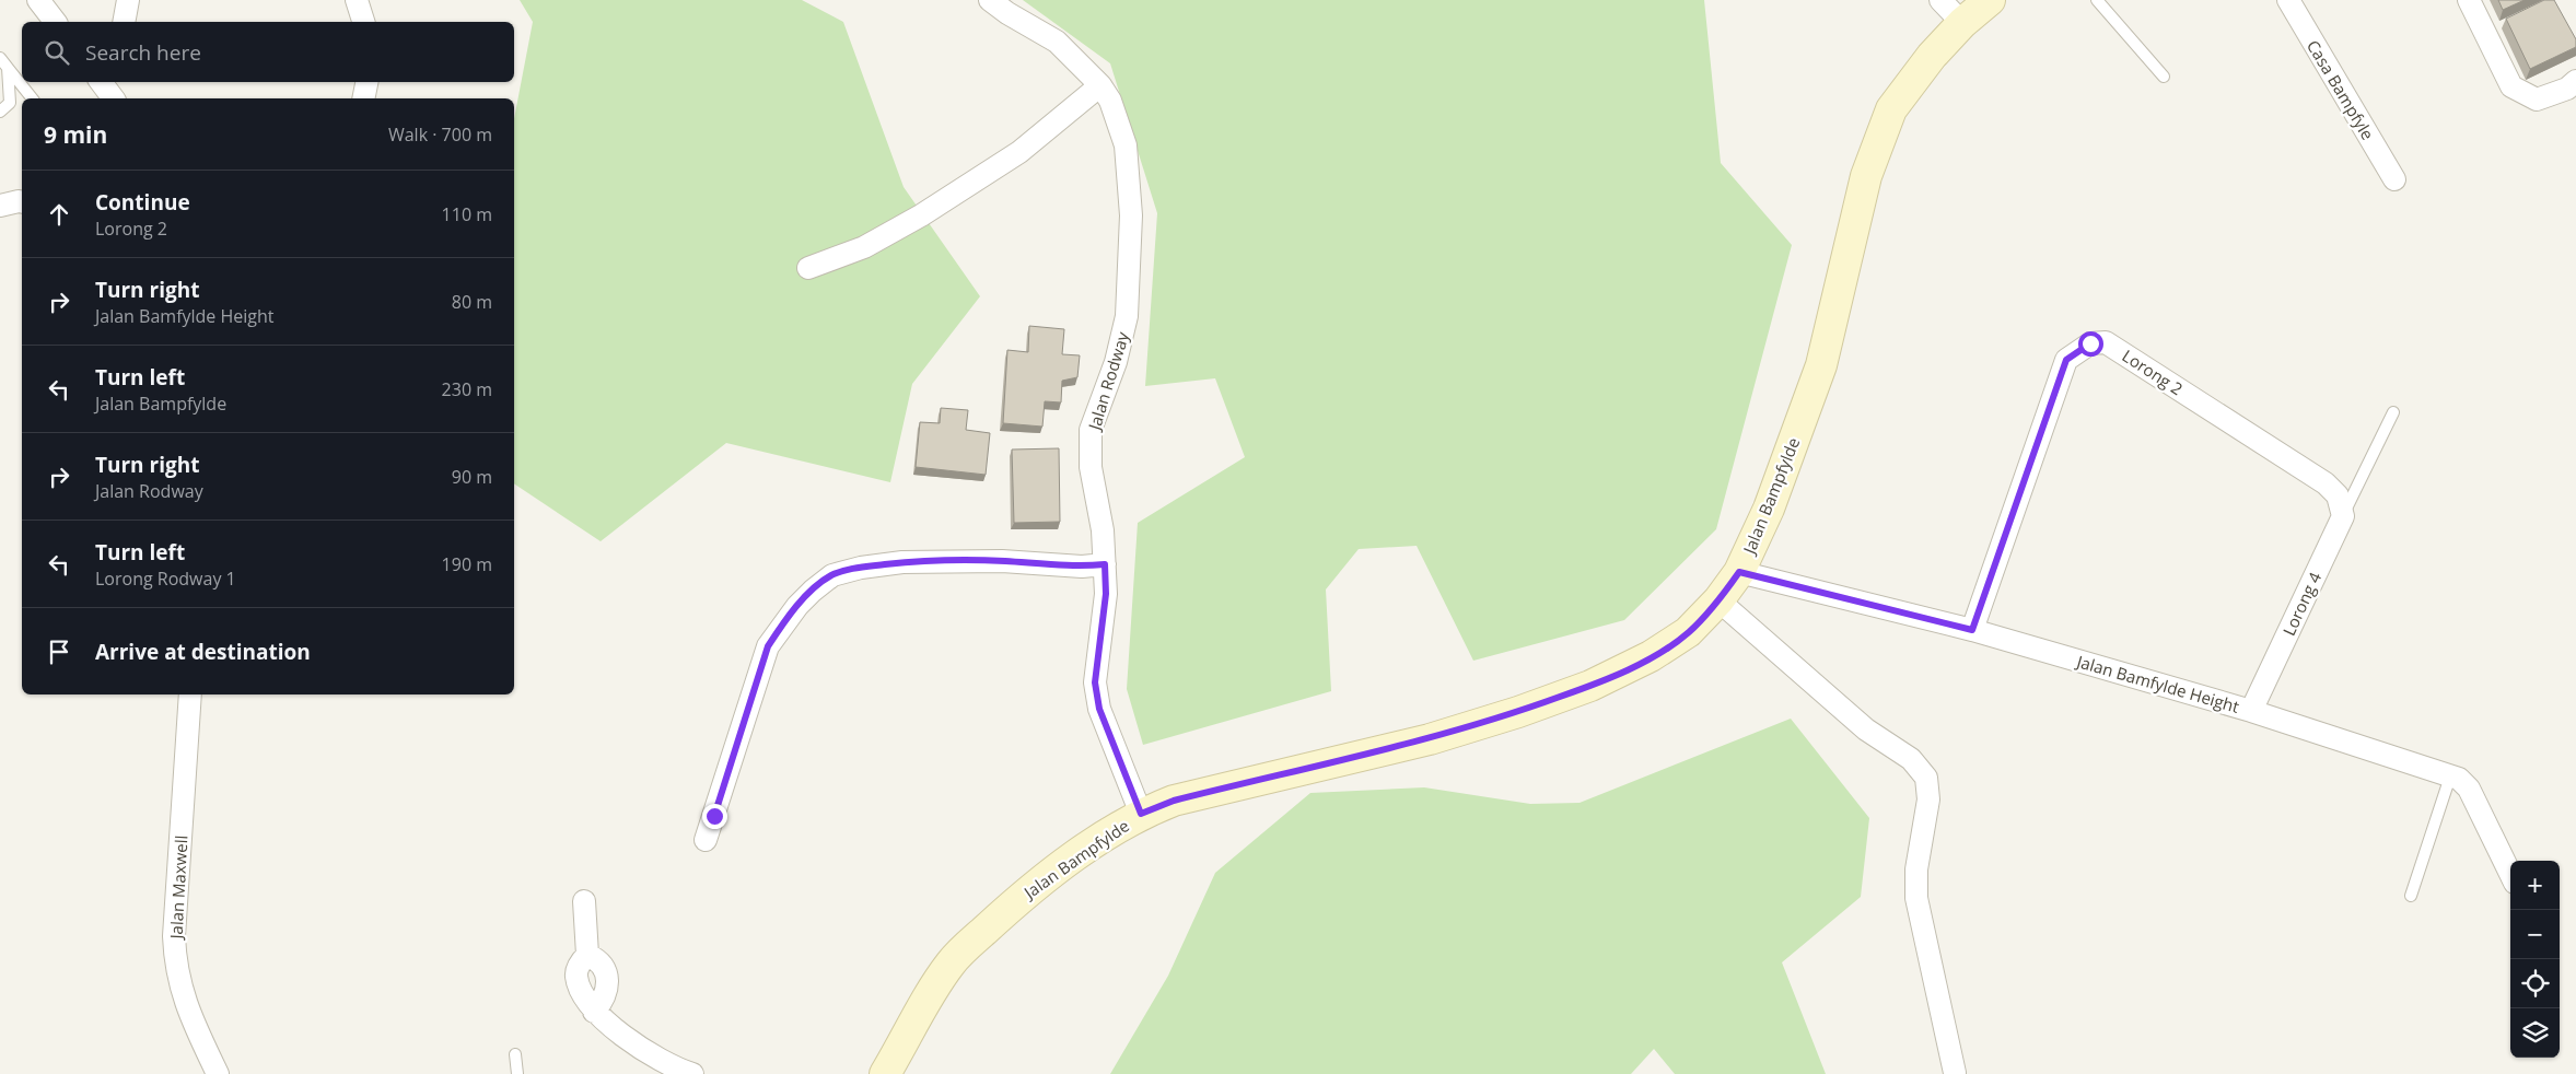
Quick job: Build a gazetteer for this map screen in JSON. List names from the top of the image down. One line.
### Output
{"streets":{"street":["Casa Bampfyle","Lorong 2","Jalan Rodway","Jalan Bampfylde","Lorong 4","Jalan Bamfylde Height","Jalan Maxwell"]},"crossings":[["Lorong 2","Lorong 4"],["Lorong 2","Jalan Bamfylde Height"],["Jalan Rodway","Jalan Bampfylde"],["Jalan Bampfylde","Jalan Bamfylde Height"],["Lorong 4","Jalan Bamfylde Height"]],"page":{"search":"Search here","heading":["9 min","Walk · 700 m"],"list":[["Continue","Lorong 2","110 m"],["Turn right","Jalan Bamfylde Height","80 m"],["Turn left","Jalan Bampfylde","230 m"],["Turn right","Jalan Rodway","90 m"],["Turn left","Lorong Rodway 1","190 m"],"Arrive at destination"],"map_buttons":["+","−"]}}
